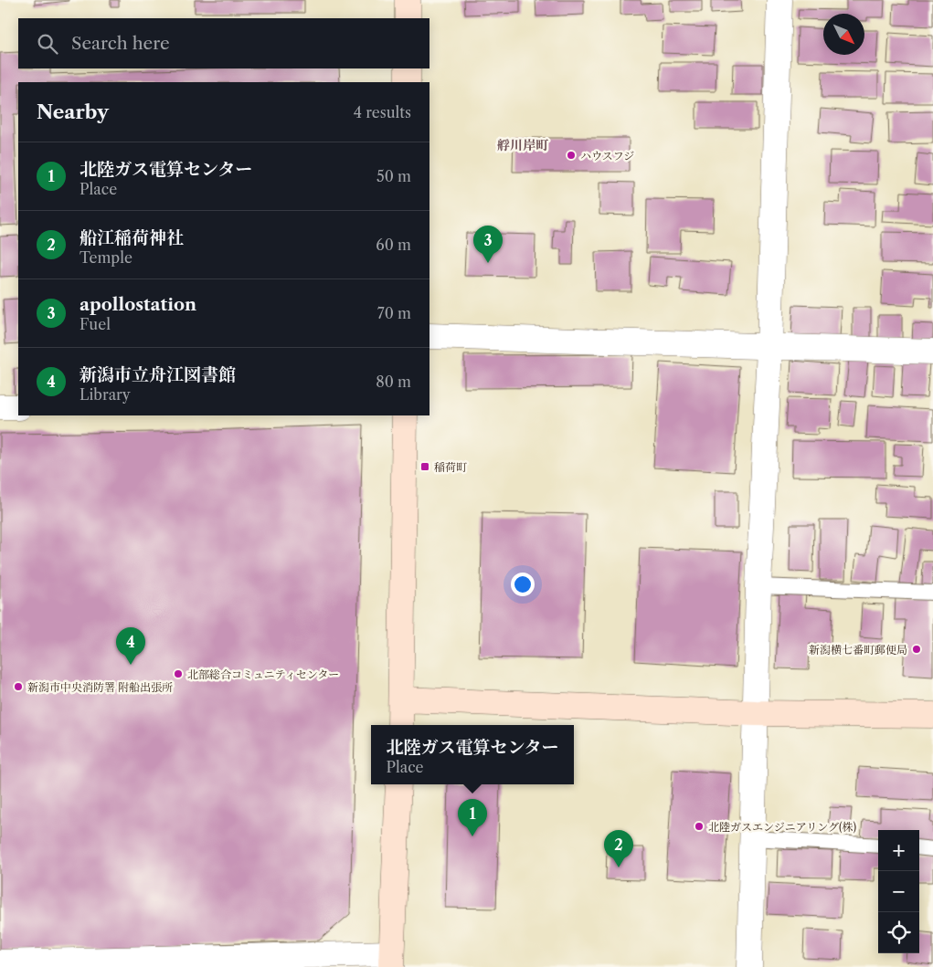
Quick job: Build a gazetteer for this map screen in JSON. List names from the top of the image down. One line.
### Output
{"districts":["艀川岸町"],"places":{"other":["ハウスフジ","新潟横七番町郵便局","北部総合コミュニティセンター","新潟市中央消防署 附船出張所","北陸ガスエンジニアリング(株)"],"transit":["稲荷町"]},"north":"bottom right","page":{"search":"Search here","heading":["Nearby","4 results"],"list":[{"mark":"1","name":"北陸ガス電算センター","note":"Place","value":"50 m"},{"mark":"2","name":"船江稲荷神社","note":"Temple","value":"60 m"},{"mark":"3","name":"apollostation","note":"Fuel","value":"70 m"},{"mark":"4","name":"新潟市立舟江図書館","note":"Library","value":"80 m"}],"pins":["3","4","1","2"],"popup":["北陸ガス電算センター","Place"],"map_buttons":["+","−"]}}
